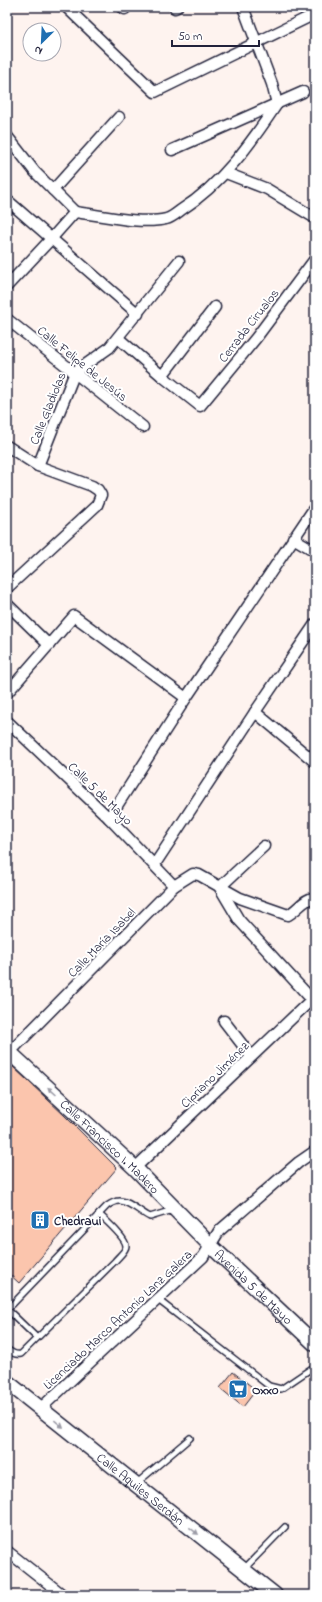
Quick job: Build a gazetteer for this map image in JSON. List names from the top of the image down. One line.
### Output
{"streets":{"main road":["Calle Francisco I. Madero","Avenida 5 de Mayo","Calle Aquiles Serdán"],"street":["Cerrada Cirualos","Calle Felipe de Jesús","Calle Gladiolas","Calle 5 de Mayo","Calle María Isabel","Cipriano Jiménez","Licenciado Marco Antonio Lanz Galera"]},"crossings":[["Calle Felipe de Jesús","Calle Gladiolas"],["Calle 5 de Mayo","Calle María Isabel"],["Calle María Isabel","Calle Francisco I. Madero"],["Cipriano Jiménez","Calle Francisco I. Madero"],["Calle Francisco I. Madero","Avenida 5 de Mayo"],["Calle Francisco I. Madero","Licenciado Marco Antonio Lanz Galera"],["Avenida 5 de Mayo","Licenciado Marco Antonio Lanz Galera"],["Licenciado Marco Antonio Lanz Galera","Calle Aquiles Serdán"]],"one_way":["Calle Francisco I. Madero","Calle Aquiles Serdán"],"places":{"building":["Chedraui"],"supermarket":["Oxxo"]},"scale_bar":"50 m","north":"bottom left"}
